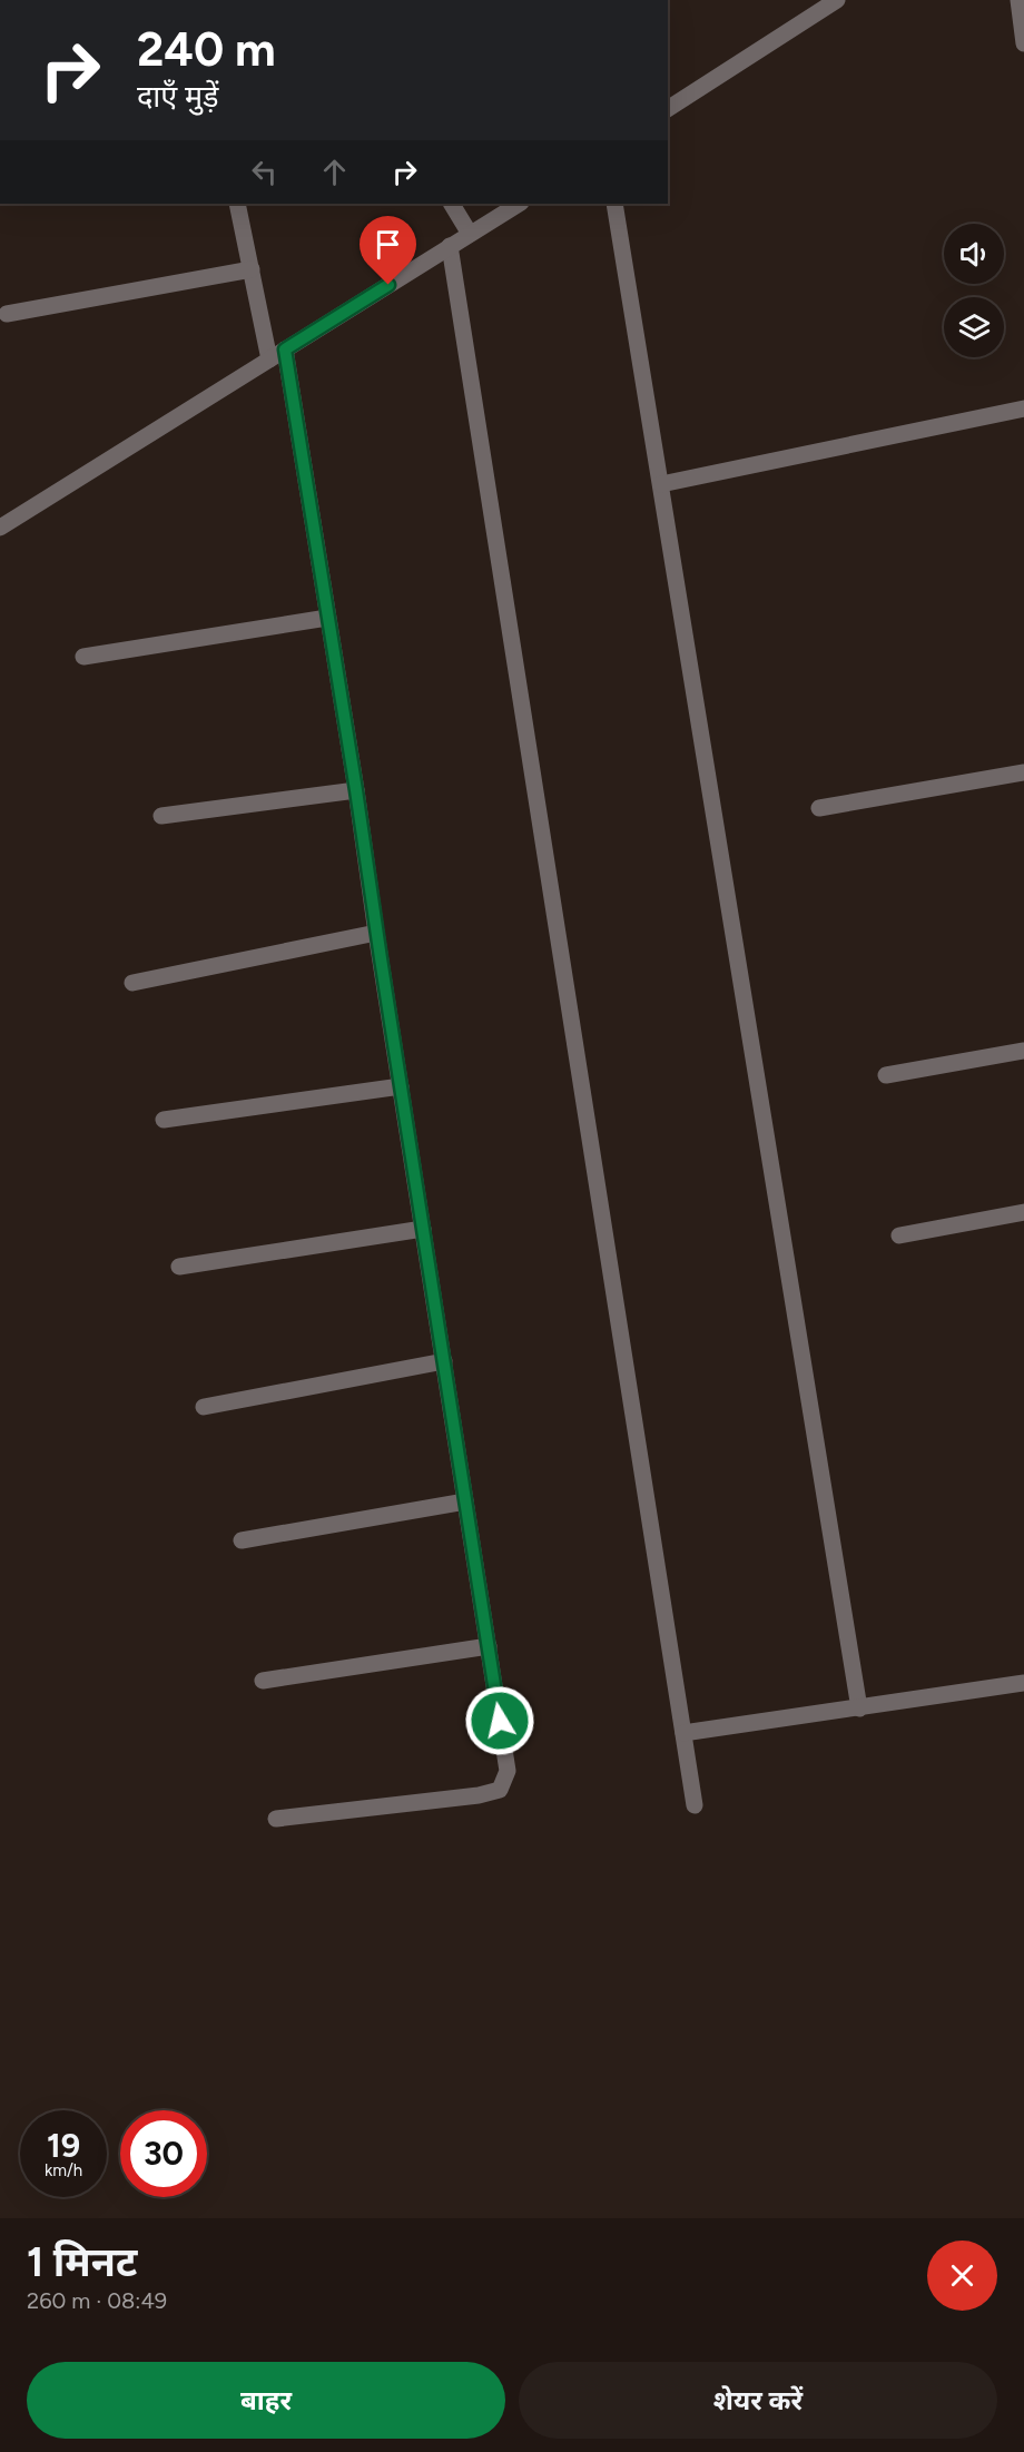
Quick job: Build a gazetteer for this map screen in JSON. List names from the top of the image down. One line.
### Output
{"page":{"turn":["240 m","दाएँ मुड़ें"],"speed":"19 km/h","limit":"30","heading":["1 मिनट","260 m · 08:49"],"buttons":["बाहर","शेयर करें"]}}
